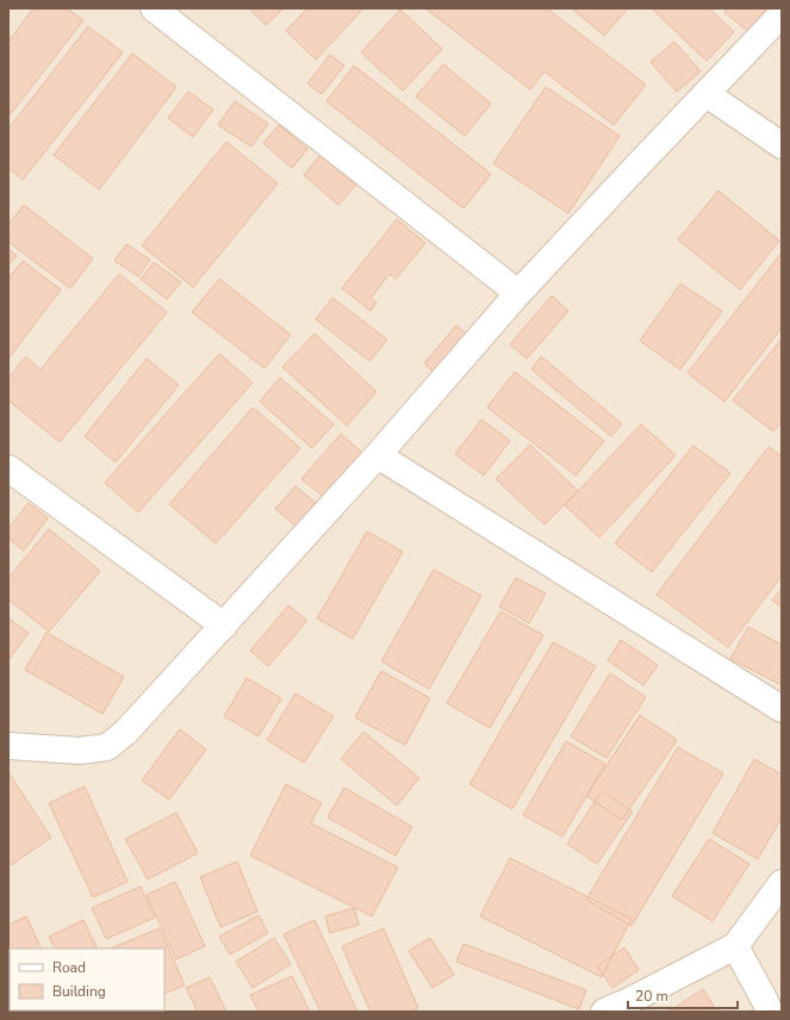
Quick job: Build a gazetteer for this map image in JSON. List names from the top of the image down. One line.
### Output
{"legend":["Road","Building"],"scale_bar":"20 m"}
